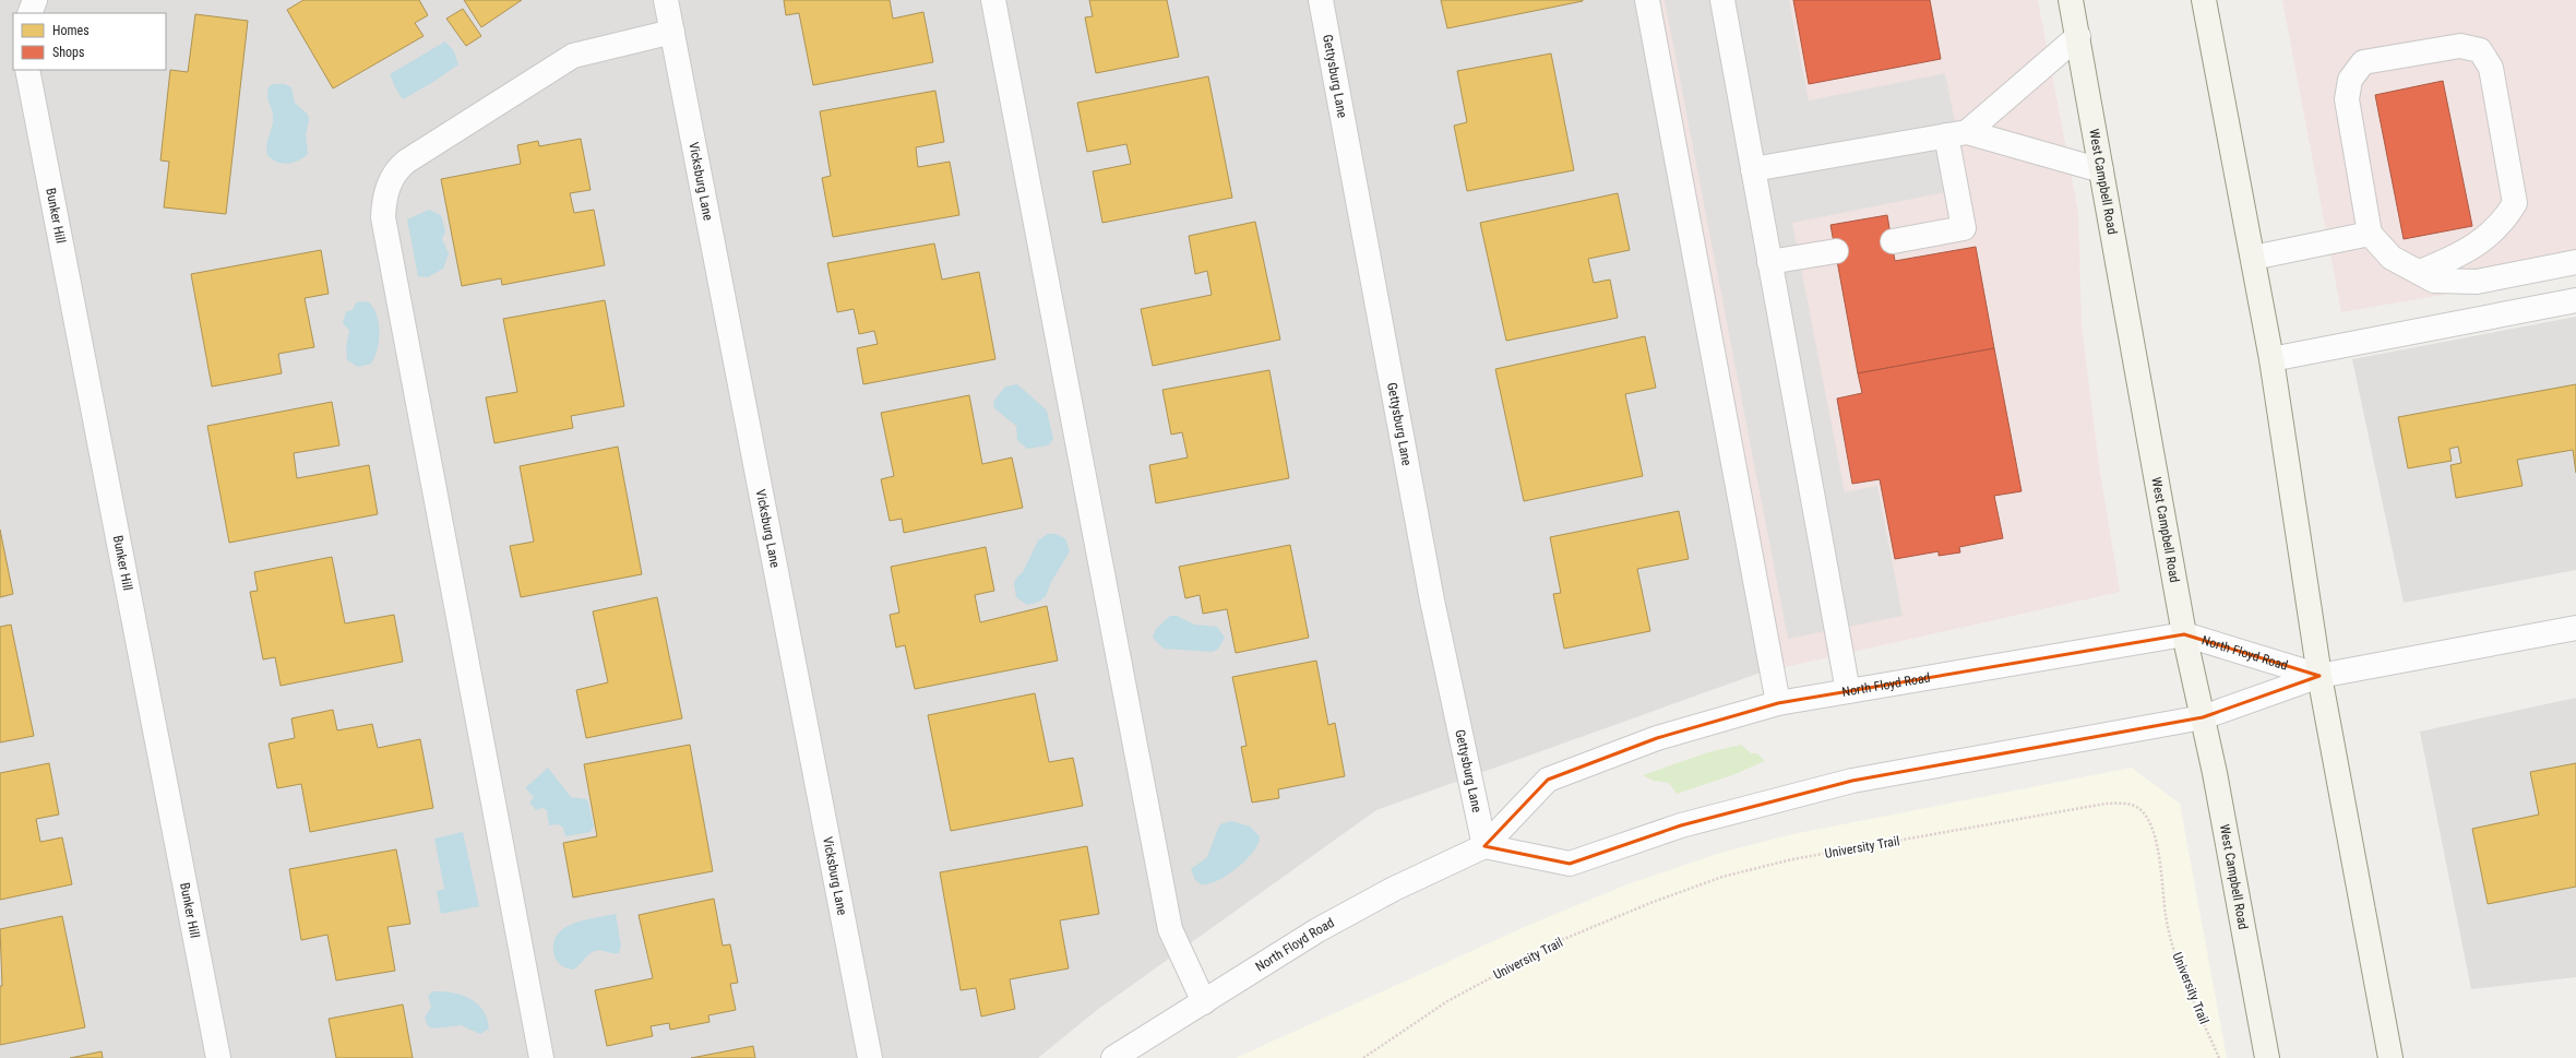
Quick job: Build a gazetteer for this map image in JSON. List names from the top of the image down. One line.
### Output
{"streets":{"main road":["West Campbell Road"],"street":["Gettysburg Lane","Vicksburg Lane","Bunker Hill","North Floyd Road"],"path":["University Trail"]},"crossings":[["Gettysburg Lane","North Floyd Road"],["West Campbell Road","North Floyd Road"]],"legend":["Homes","Shops"]}
